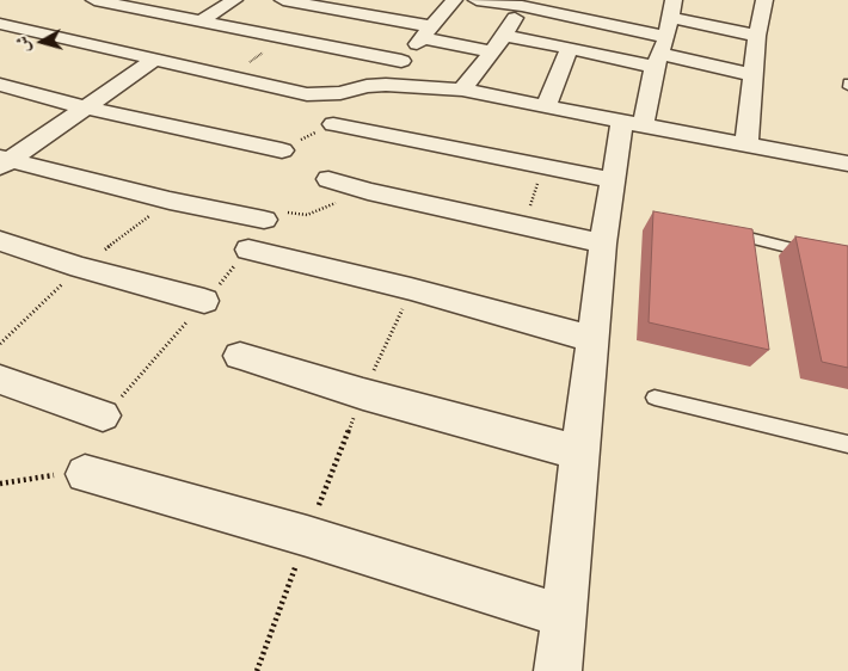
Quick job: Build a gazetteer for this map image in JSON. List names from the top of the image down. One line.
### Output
{"north":"left"}
